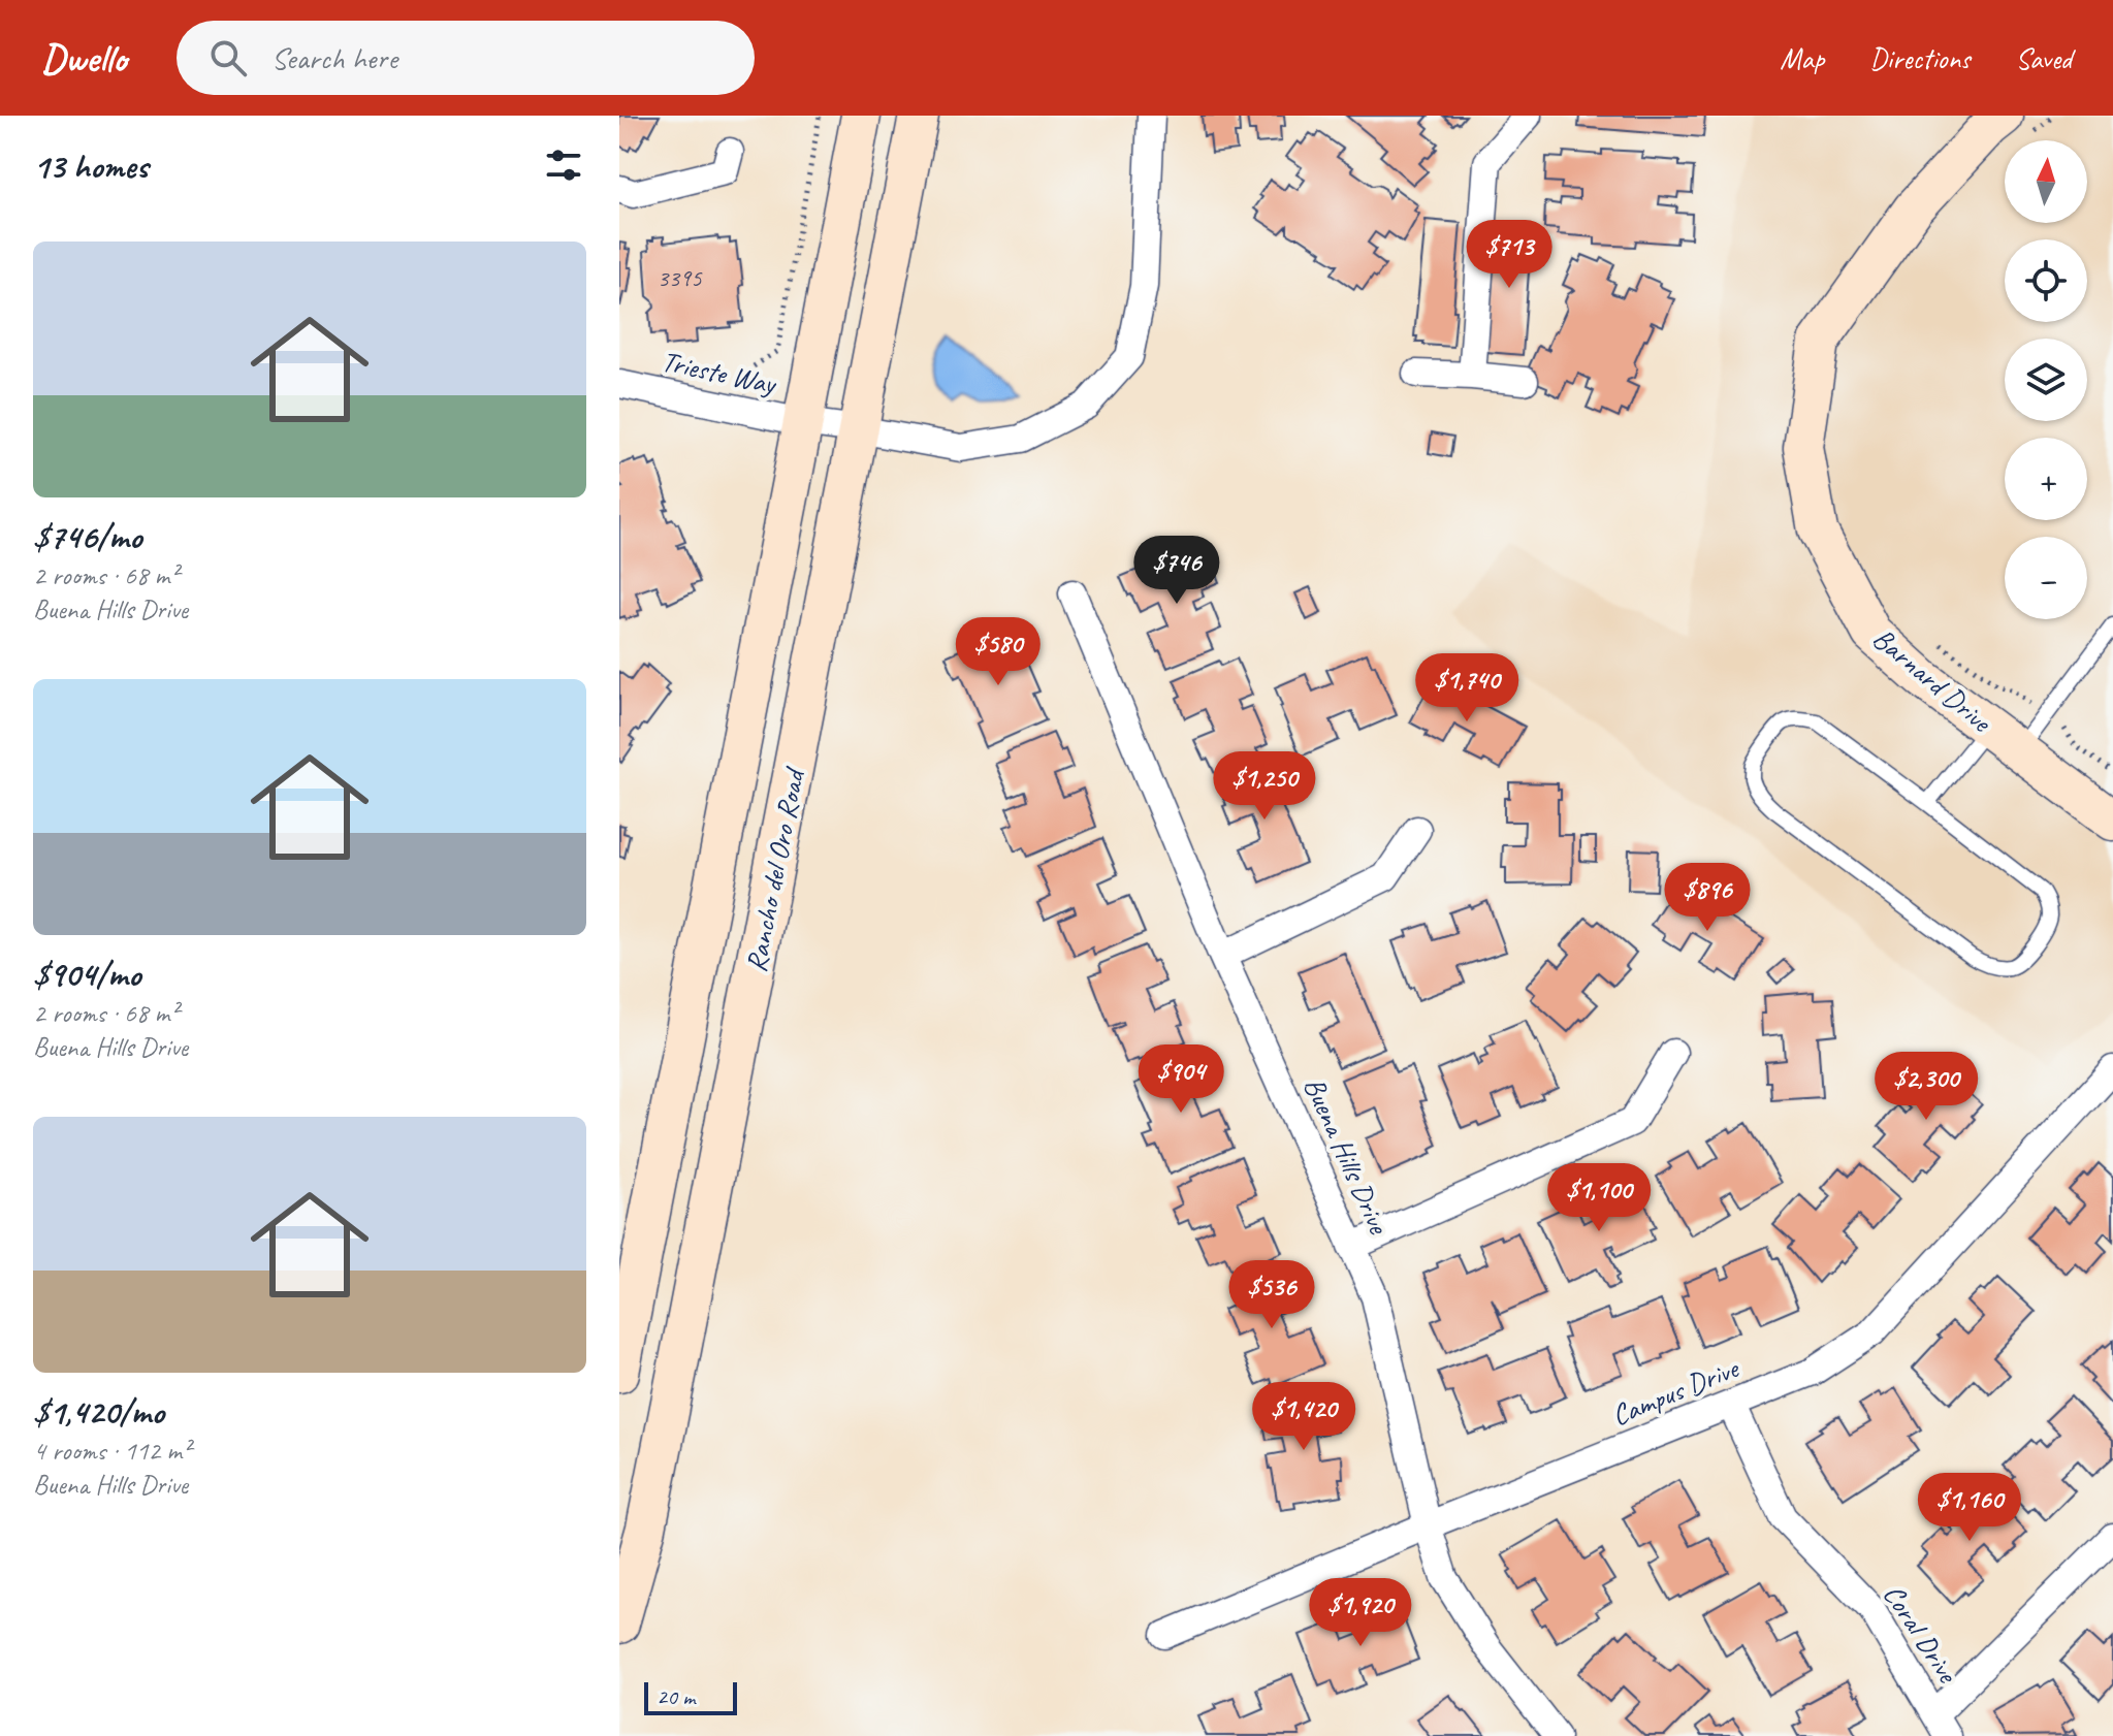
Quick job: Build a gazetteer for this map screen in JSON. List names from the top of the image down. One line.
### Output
{"streets":{"main road":["Barnard Drive","Rancho del Oro Road"],"street":["Trieste Way","Buena Hills Drive","Campus Drive","Coral Drive"]},"crossings":[["Trieste Way","Rancho del Oro Road"],["Buena Hills Drive","Campus Drive"],["Campus Drive","Coral Drive"]],"house_numbers":["3395"],"scale_bar":"20 m","north":"top","page":{"header":"Dwello","search":"Search here","nav":["Map","Directions","Saved"],"heading":"13 homes","map_buttons":["+","−"],"list":[{"name":"$746/mo","note":"2 rooms · 68 m² · Buena Hills Drive"},{"name":"$904/mo","note":"2 rooms · 68 m² · Buena Hills Drive"},{"name":"$1,420/mo","note":"4 rooms · 112 m² · Buena Hills Drive"}],"price":["$713","$746","$580","$1,740","$1,250","$896","$904","$2,300","$1,100","$536","$1,420","$1,160","$1,920"],"scale":"20 m"}}
